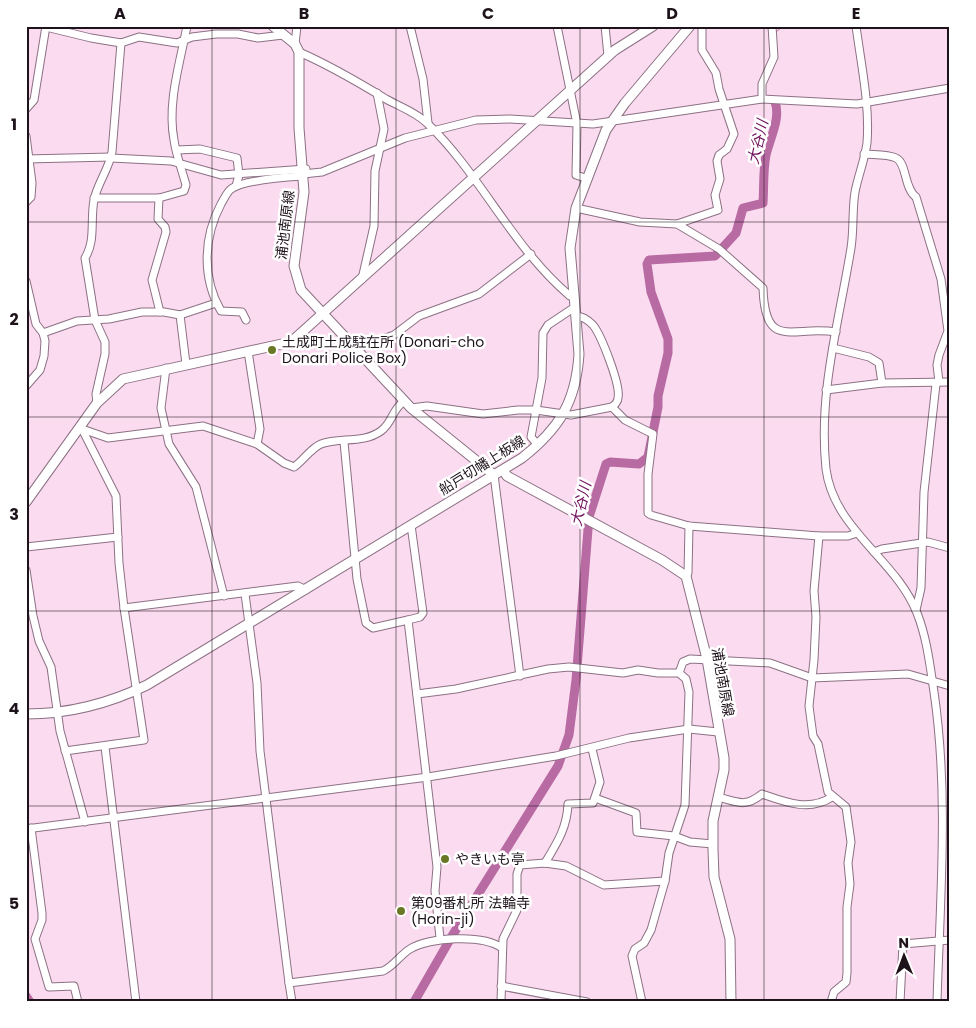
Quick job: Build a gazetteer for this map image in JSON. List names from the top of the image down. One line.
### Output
{"streets":{"main road":["浦池南原線","船戸切幡上板線"]},"crossings":[["浦池南原線","船戸切幡上板線"]],"water":["大谷川"],"places":["土成町土成駐在所 (Donari-cho Donari Police Box)","やきいも亭","第09番札所 法輪寺 (Horin-ji)"],"north":"top","grid":{"columns":["A","B","C","D","E"],"rows":["1","2","3","4","5"]}}
